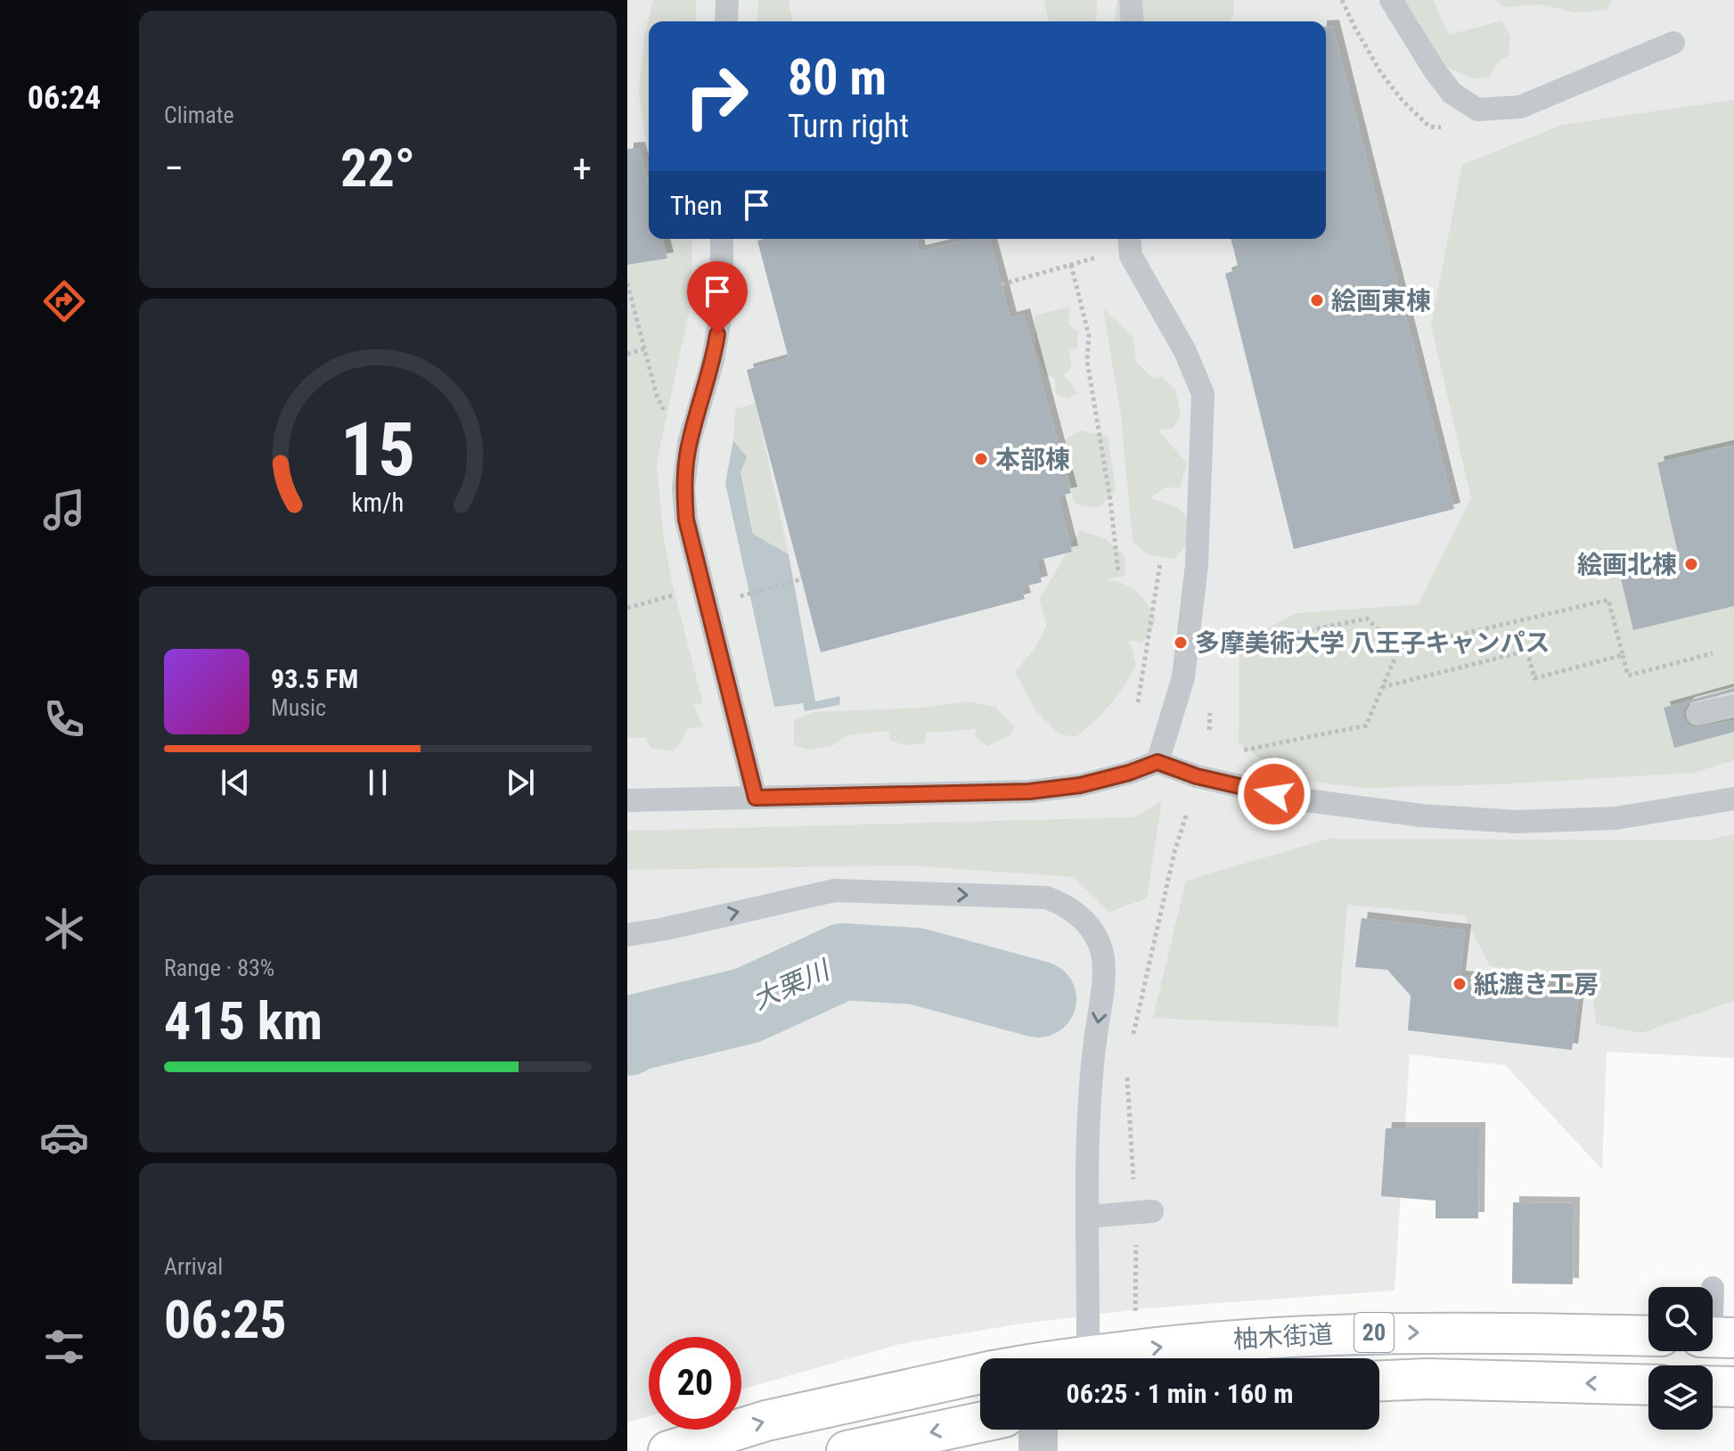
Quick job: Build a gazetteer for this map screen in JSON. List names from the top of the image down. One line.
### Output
{"streets":{"main road":["20","柚木街道"]},"water":["大栗川"],"places":["絵画東棟","本部棟","絵画北棟","多摩美術大学 八王子キャンパス","紙漉き工房"],"page":{"tabs":"06:24","tile":["Climate",["Range · 83%","415 km"],["Arrival","06:25"]],"turn":["80 m","Turn right"],"heat":["−","22°","+"],"then":"Then","song":["93.5 FM","Music"],"limit":"20","trip":"06:25 · 1 min · 160 m","gauge":["15","km/h"]}}
